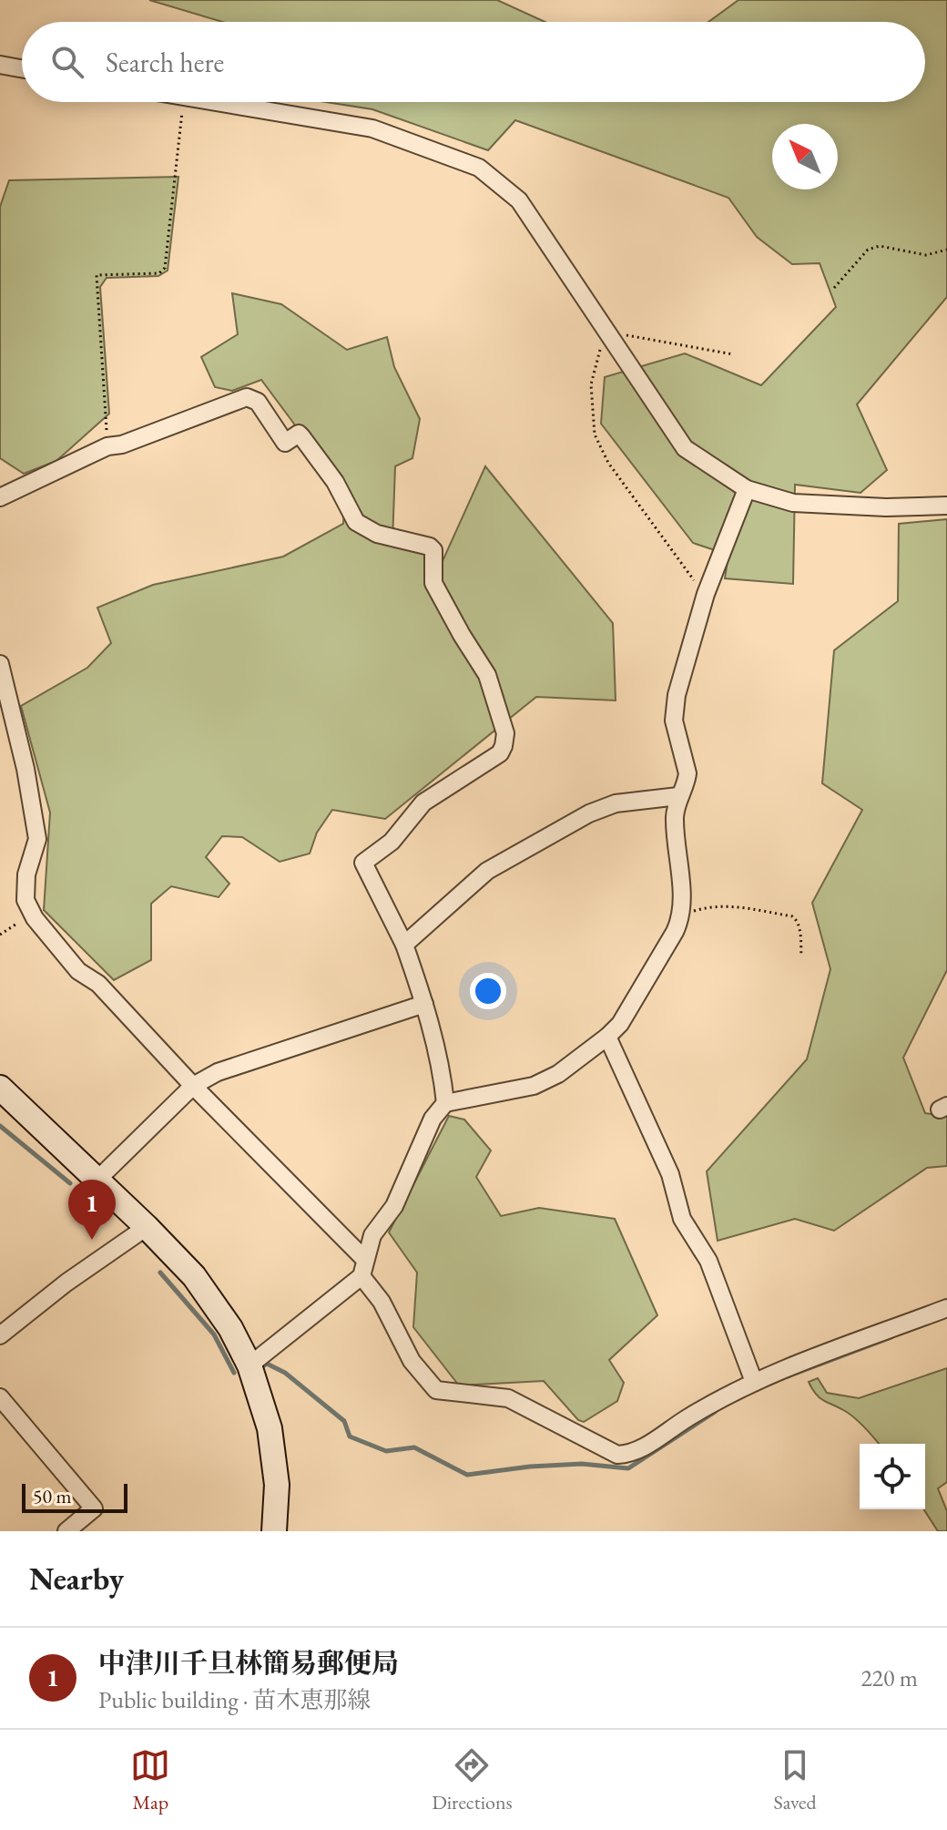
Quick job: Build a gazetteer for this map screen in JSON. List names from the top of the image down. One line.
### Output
{"scale_bar":"50 m","north":"top left","page":{"search":"Search here","pins":"1","scale":"50 m","heading":"Nearby","list":[{"mark":"1","name":"中津川千旦林簡易郵便局","note":"Public building · 苗木恵那線","value":"220 m"}],"nav":["Map","Directions","Saved"]}}
